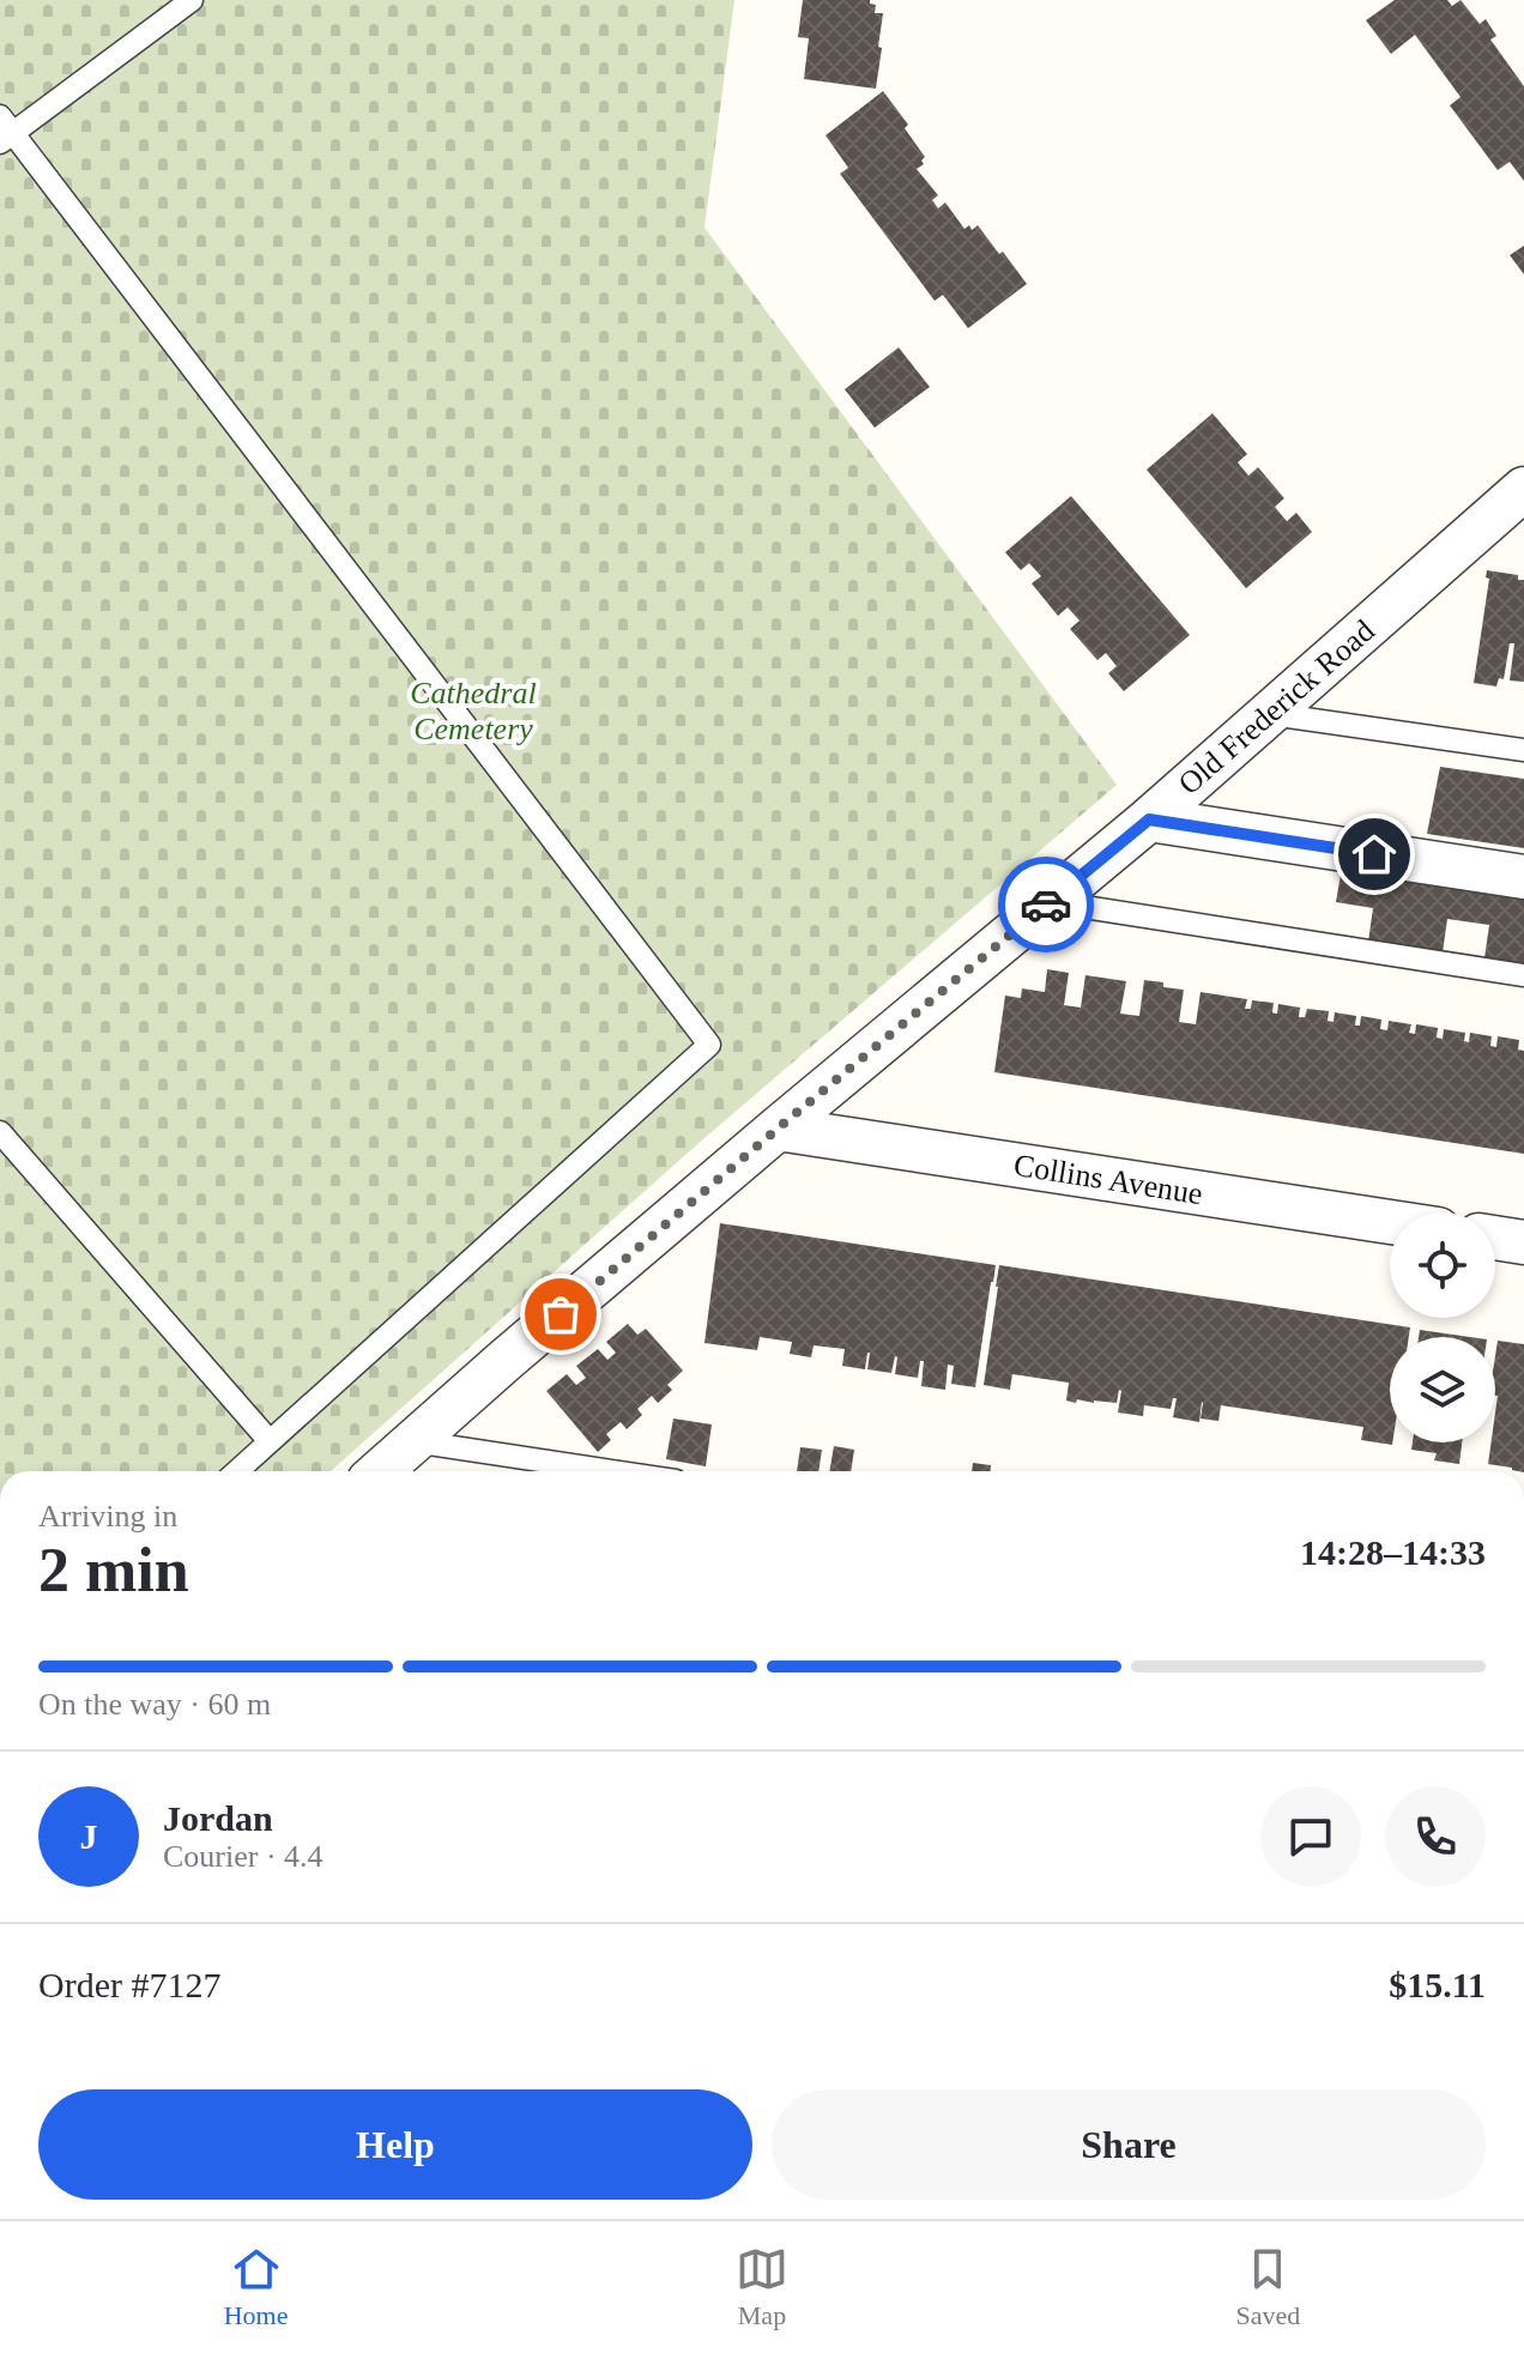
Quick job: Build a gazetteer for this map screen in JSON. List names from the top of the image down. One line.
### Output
{"streets":{"street":["Old Frederick Road","Collins Avenue"]},"crossings":[["Old Frederick Road","Collins Avenue"]],"parks":["Cathedral Cemetery"],"page":{"heading":["2 min","Arriving in","14:28–14:33"],"panel":["Jordan","Courier · 4.4","Order #7127","$15.11"],"bar":"On the way · 60 m","round":"J","buttons":["Help","Share"],"tabs":["Home","Map","Saved"]}}
